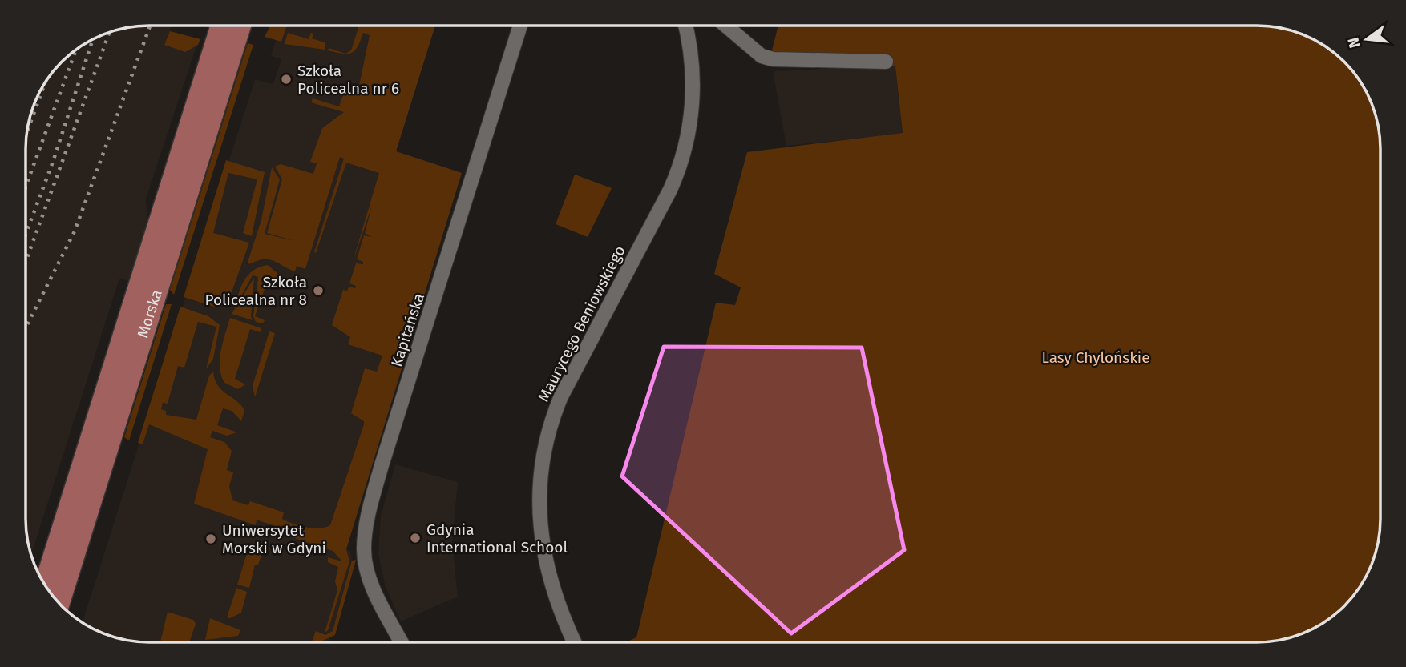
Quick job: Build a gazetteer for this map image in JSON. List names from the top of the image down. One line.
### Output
{"streets":{"main road":["Morska"],"street":["Maurycego Beniowskiego","Kapitańska"]},"parks":["Lasy Chylońskie"],"places":["Szkoła Policealna nr 6","Szkoła Policealna nr 8","Gdynia International School","Uniwersytet Morski w Gdyni"],"north":"left"}
